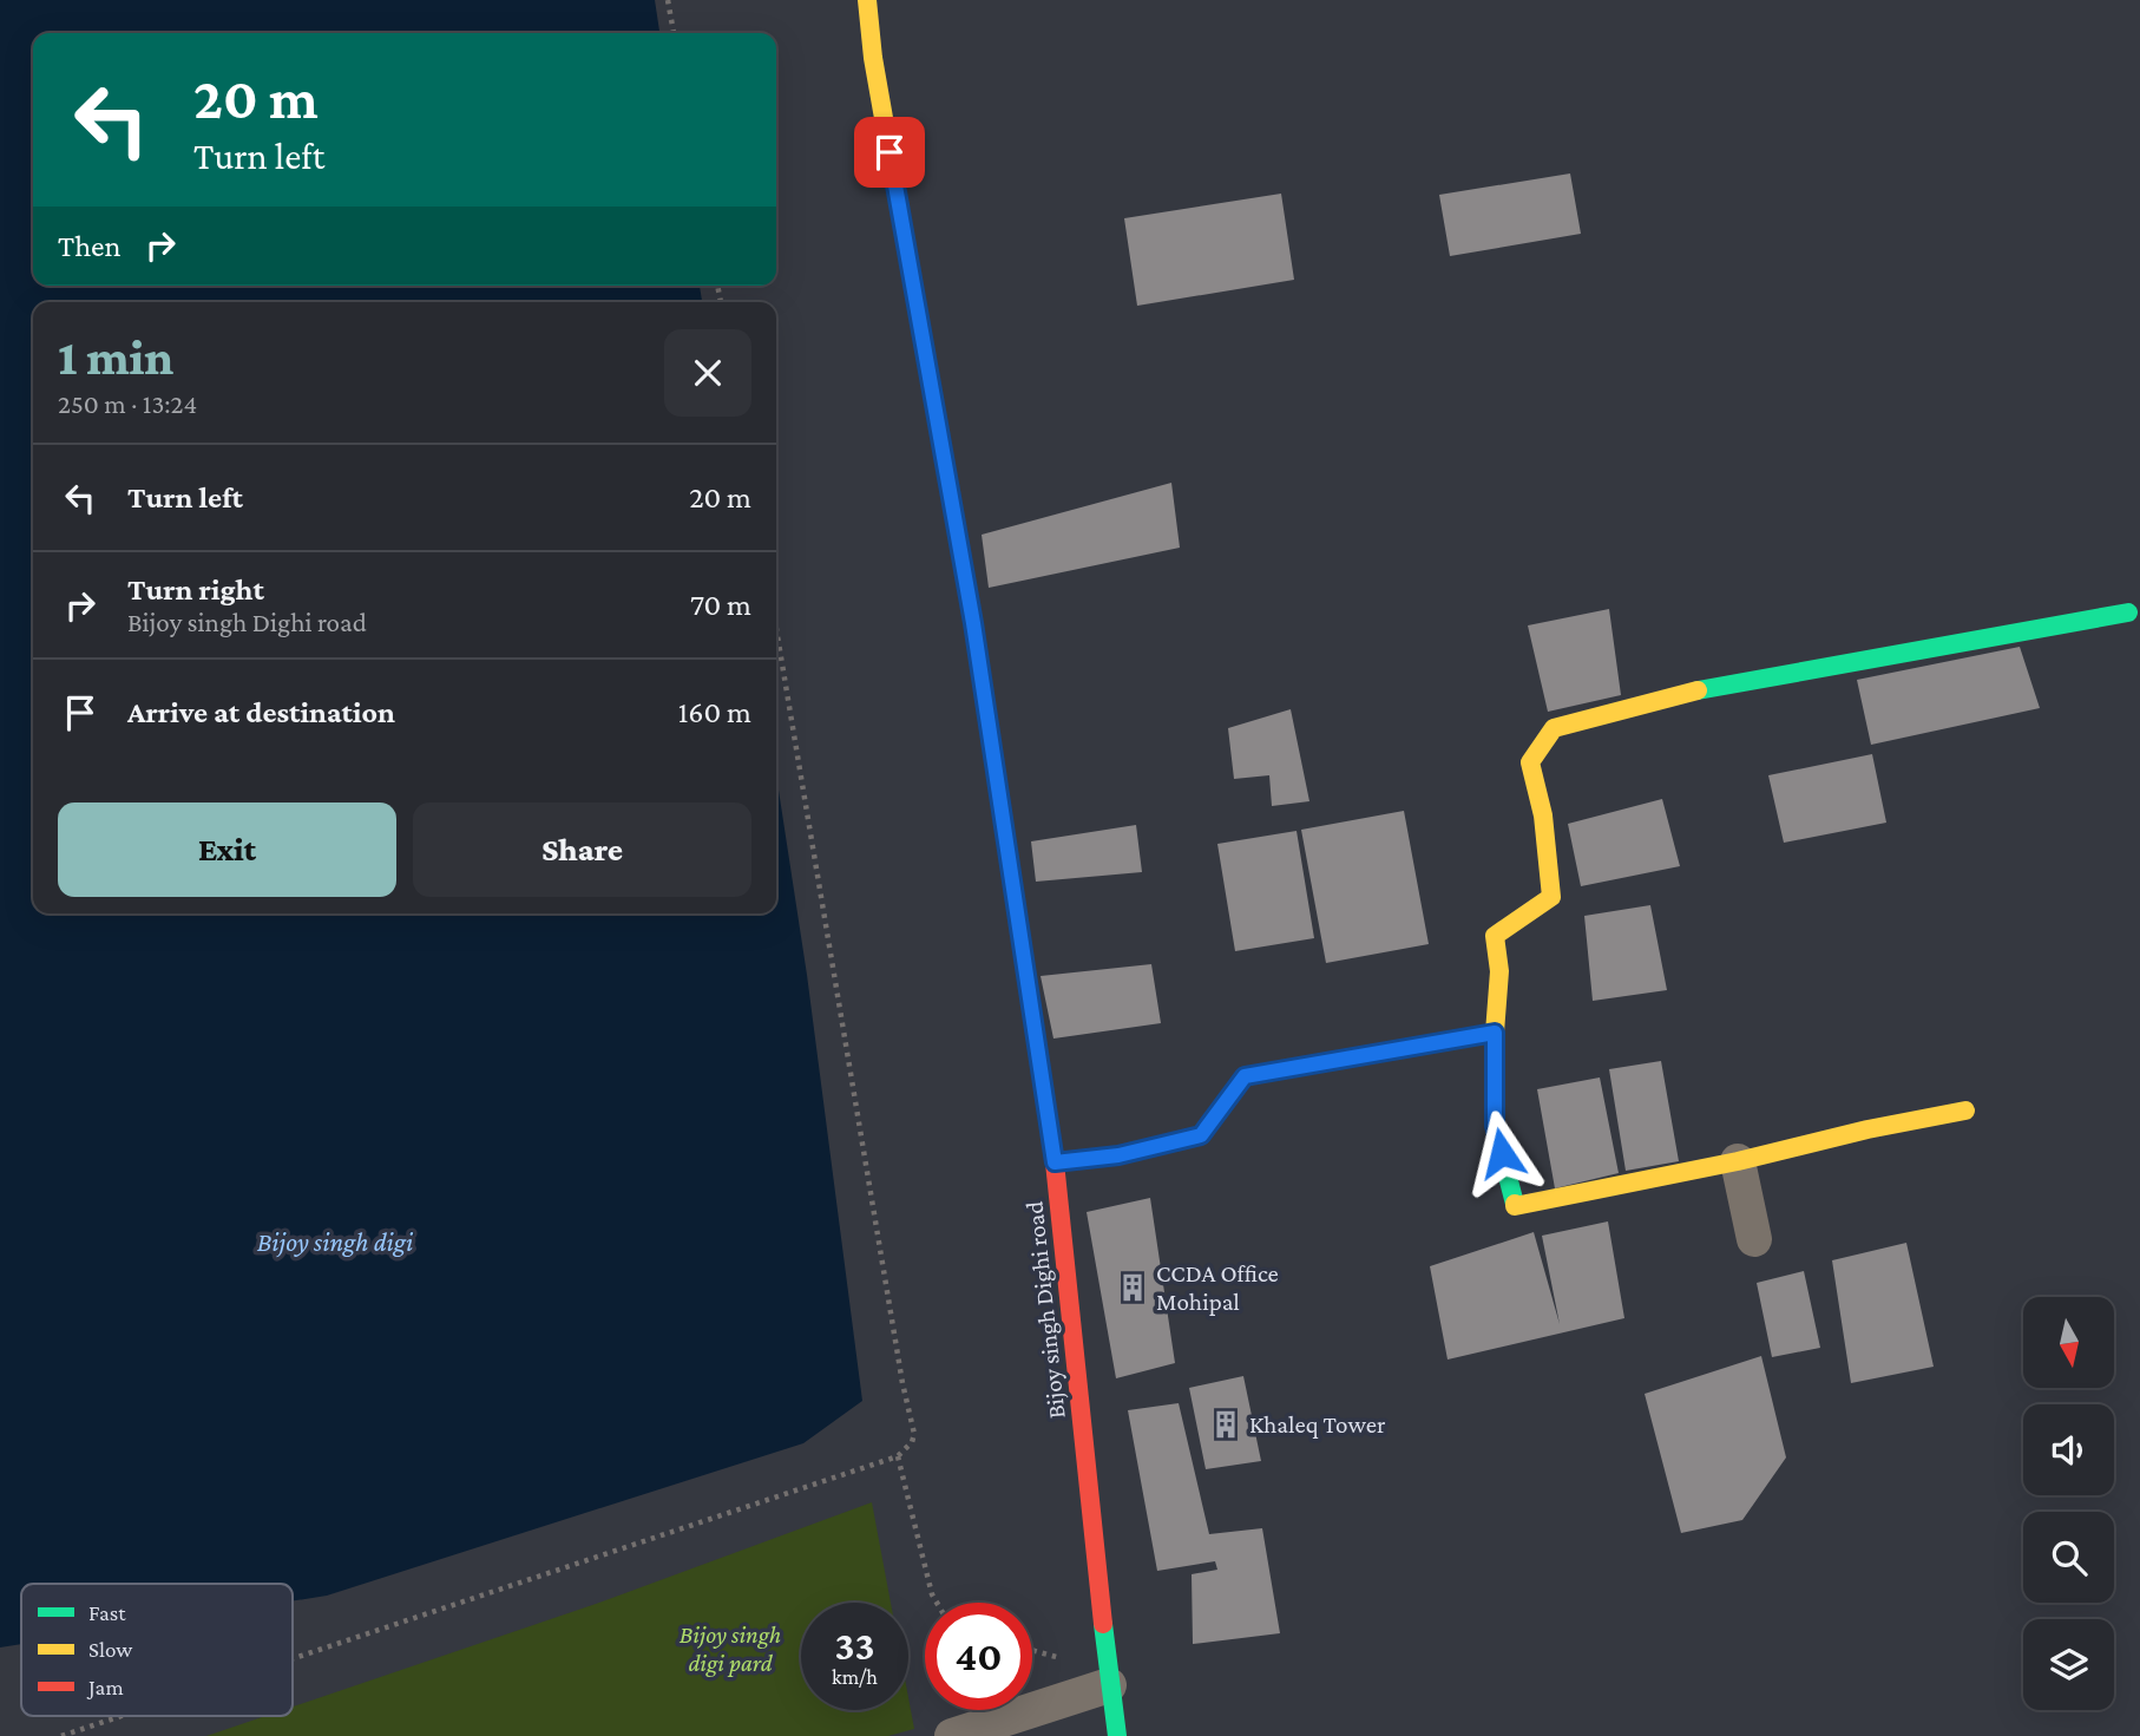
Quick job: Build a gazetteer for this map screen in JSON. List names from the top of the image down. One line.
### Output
{"streets":{"street":["Bijoy singh Dighi road"]},"water":["Bijoy singh digi"],"parks":["Bijoy singh digi pard"],"places":{"building":["CCDA Office Mohipal","Khaleq Tower"]},"legend":["Fast","Slow","Jam"],"north":"bottom","page":{"turn":["20 m","Turn left"],"then":"Then","heading":["1 min","250 m · 13:24"],"list":[{"name":"Turn left","value":"20 m"},{"name":"Turn right","note":"Bijoy singh Dighi road","value":"70 m"},{"name":"Arrive at destination","value":"160 m"}],"buttons":["Exit","Share"],"speed":"33 km/h","limit":"40"}}
